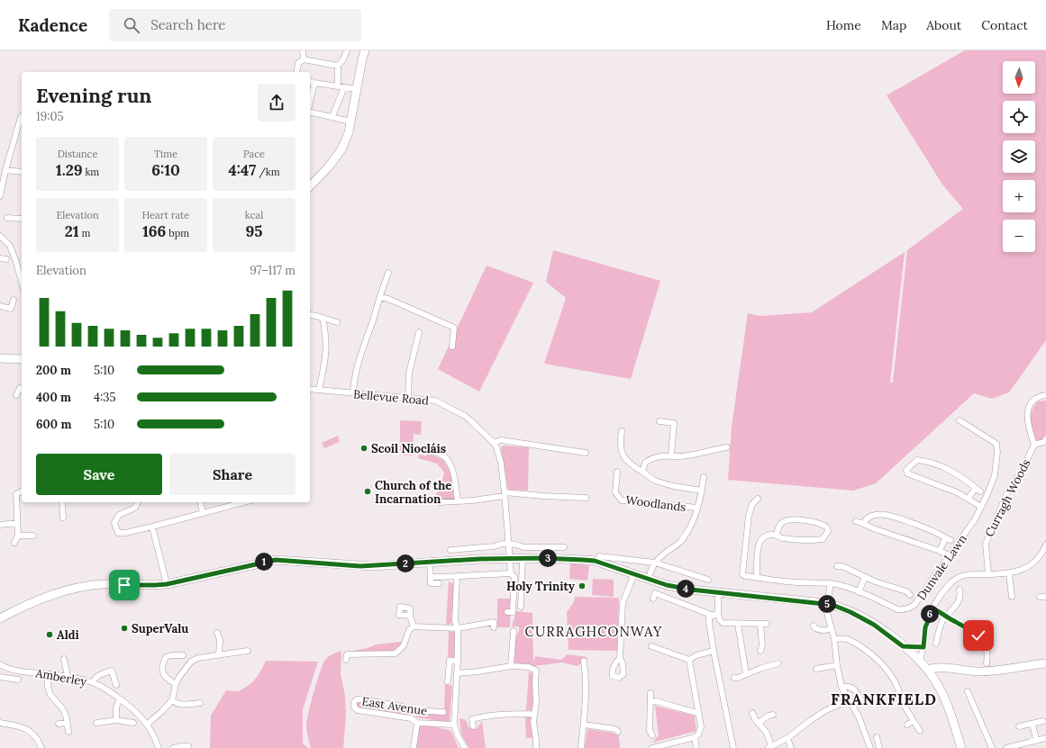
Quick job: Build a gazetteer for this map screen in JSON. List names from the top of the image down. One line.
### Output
{"streets":{"street":["Bellevue Road","Curragh Woods","Woodlands","Dunvale Lawn","Amberley","East Avenue"]},"districts":["CURRAGHCONWAY","FRANKFIELD"],"places":["Scoil Niocláis","Church of the Incarnation","Holy Trinity","SuperValu","Aldi"],"north":"bottom","page":{"header":"Kadence","search":"Search here","nav":["Home","Map","About","Contact"],"map_buttons":["+","−"],"heading":["Evening run","19:05"],"stats":[["Distance","1.29 km"],["Time","6:10"],["Pace","4:47 /km"],["Elevation","21 m"],["Heart rate","166 bpm"],["kcal","95"]],"chart":["Elevation","97–117 m"],"list":[{"name":"200 m","note":"5:10"},{"name":"400 m","note":"4:35"},{"name":"600 m","note":"5:10"}],"buttons":["Save","Share"],"pins":["3","1","2","4","5","6"]}}
